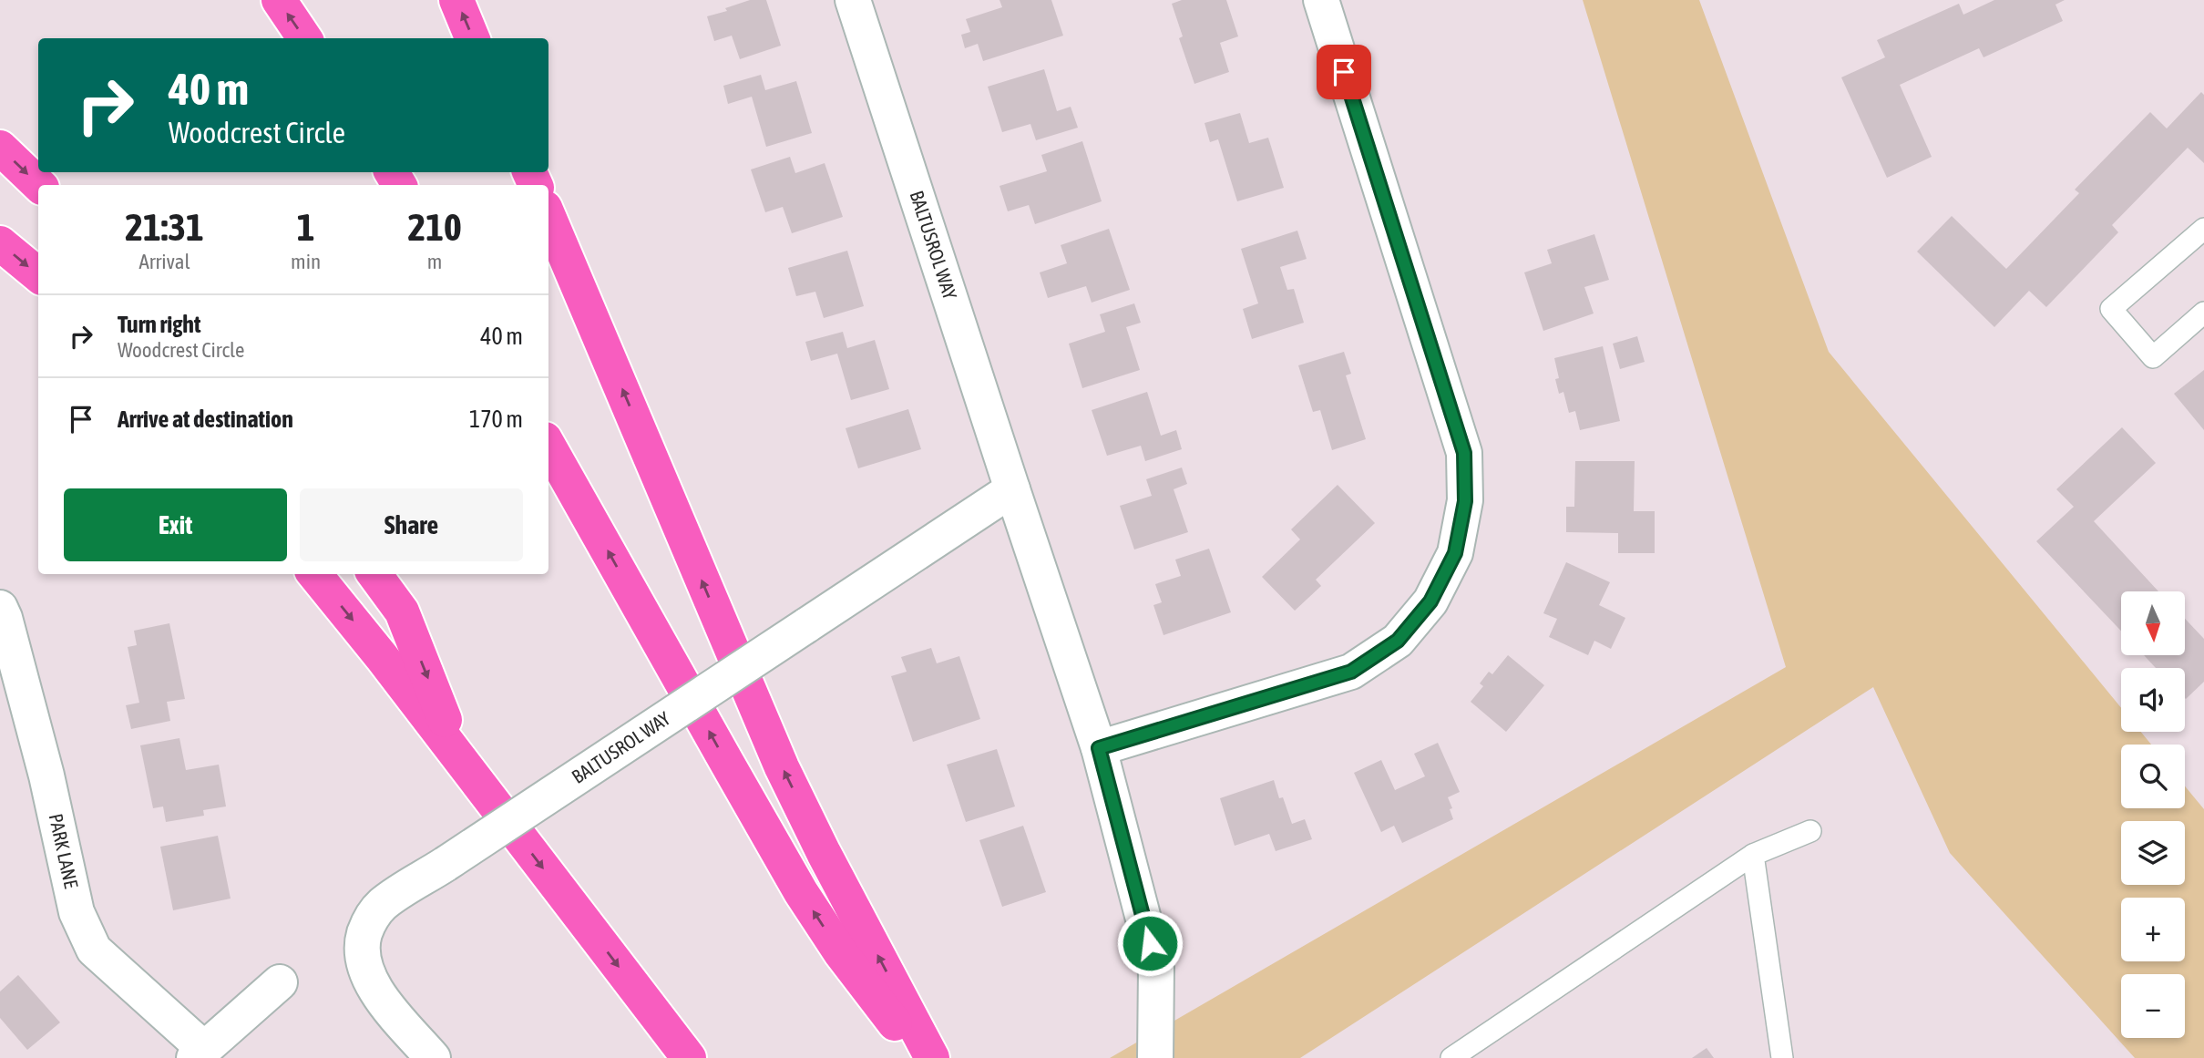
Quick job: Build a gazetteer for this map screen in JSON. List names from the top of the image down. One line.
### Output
{"streets":{"street":["BALTUSROL WAY","PARK LANE"]},"north":"bottom","page":{"turn":["40 m","Woodcrest Circle"],"eta":["21:31","Arrival","1","min","210","m"],"list":[{"name":"Turn right","note":"Woodcrest Circle","value":"40 m"},{"name":"Arrive at destination","value":"170 m"}],"buttons":["Exit","Share"],"map_buttons":["+","−"]}}
